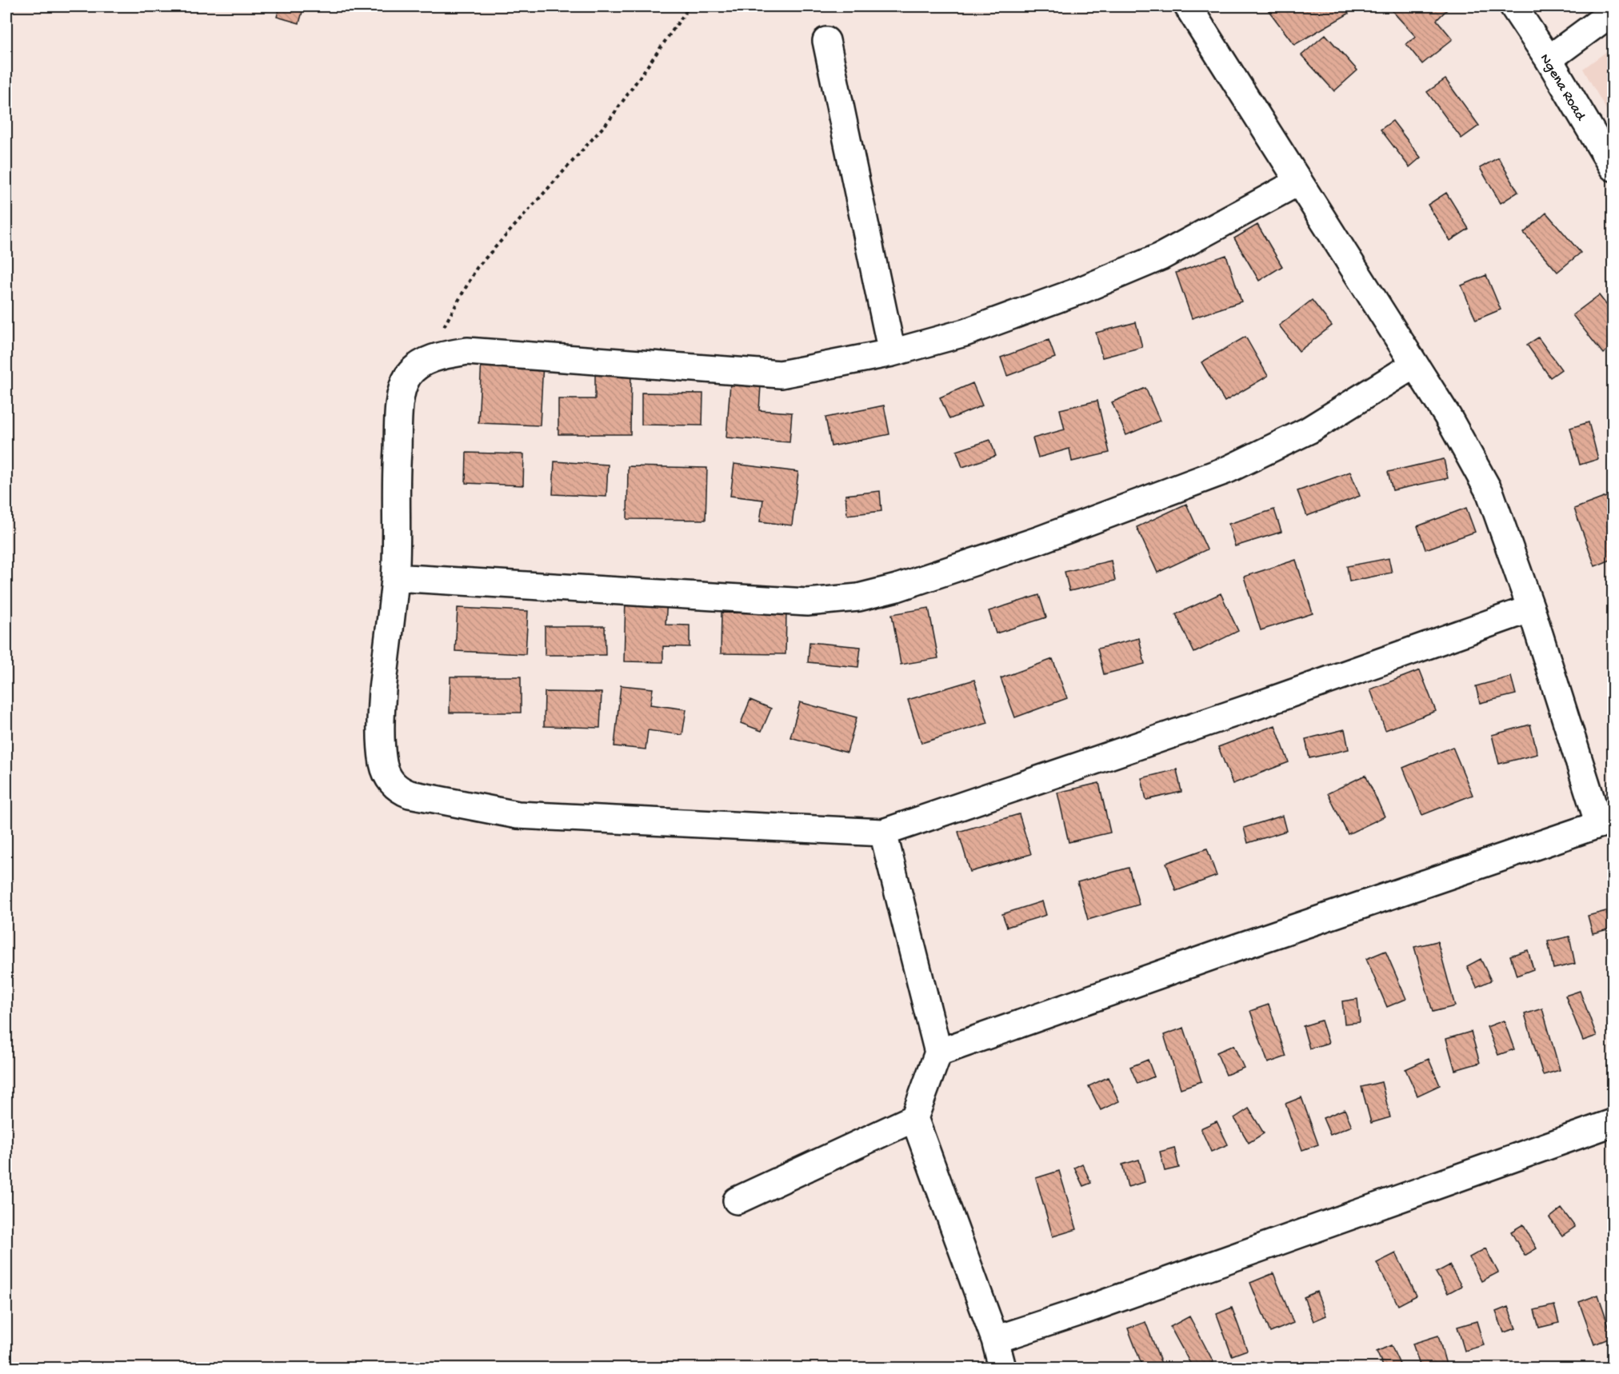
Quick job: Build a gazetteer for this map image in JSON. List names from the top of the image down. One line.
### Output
{"streets":{"street":["Ngena Road"]}}
